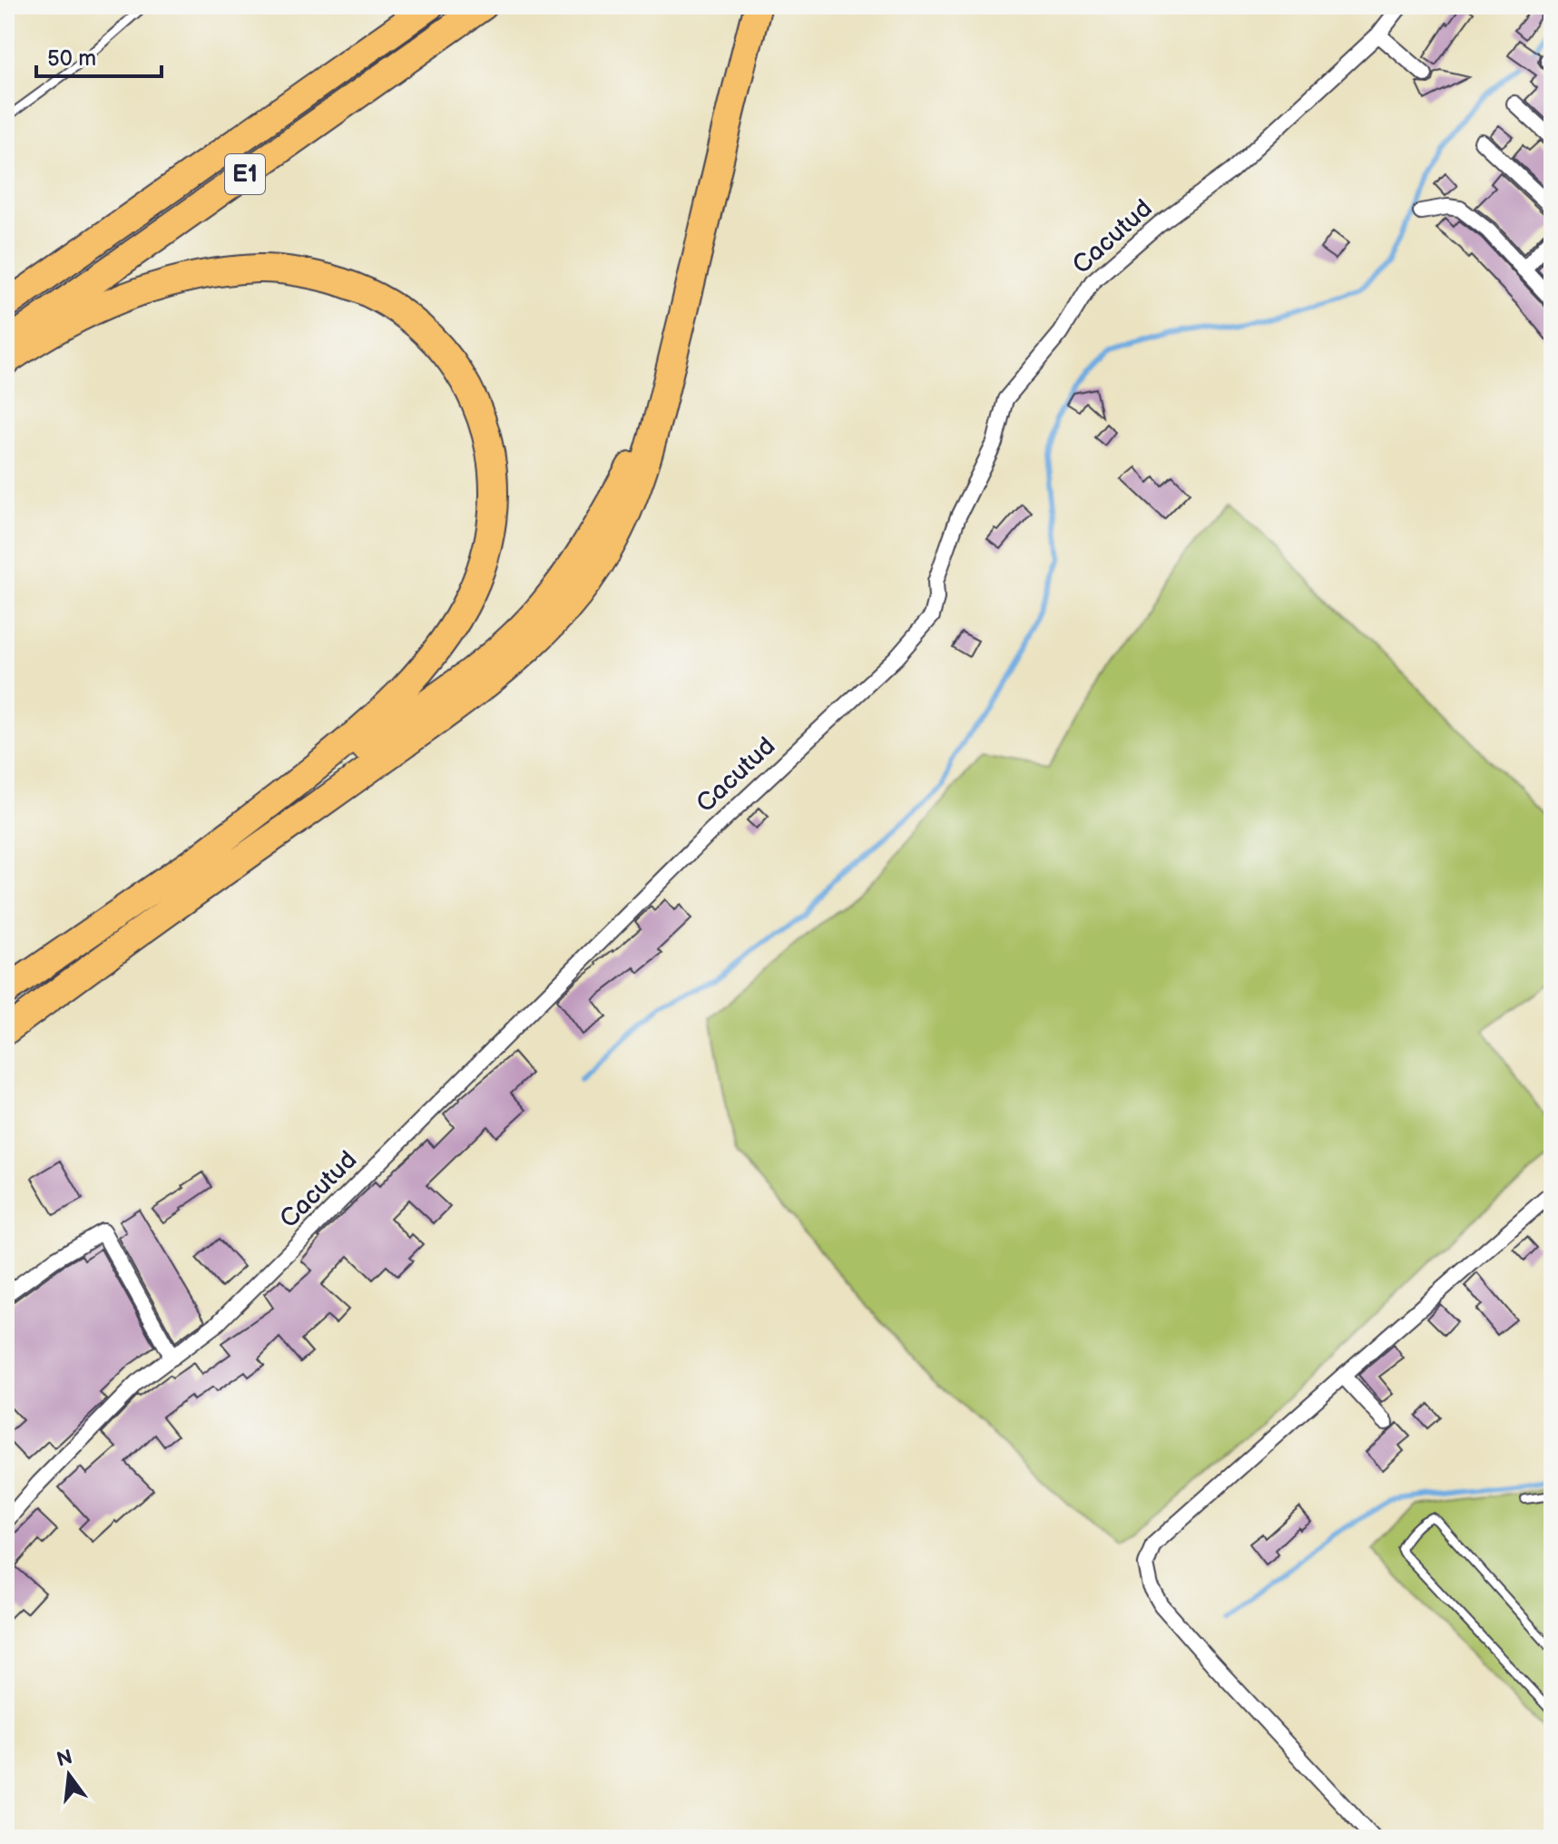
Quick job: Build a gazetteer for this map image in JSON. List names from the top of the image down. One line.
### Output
{"streets":{"highway":["E1"],"street":["Cacutud"]},"scale_bar":"50 m","north":"top"}
